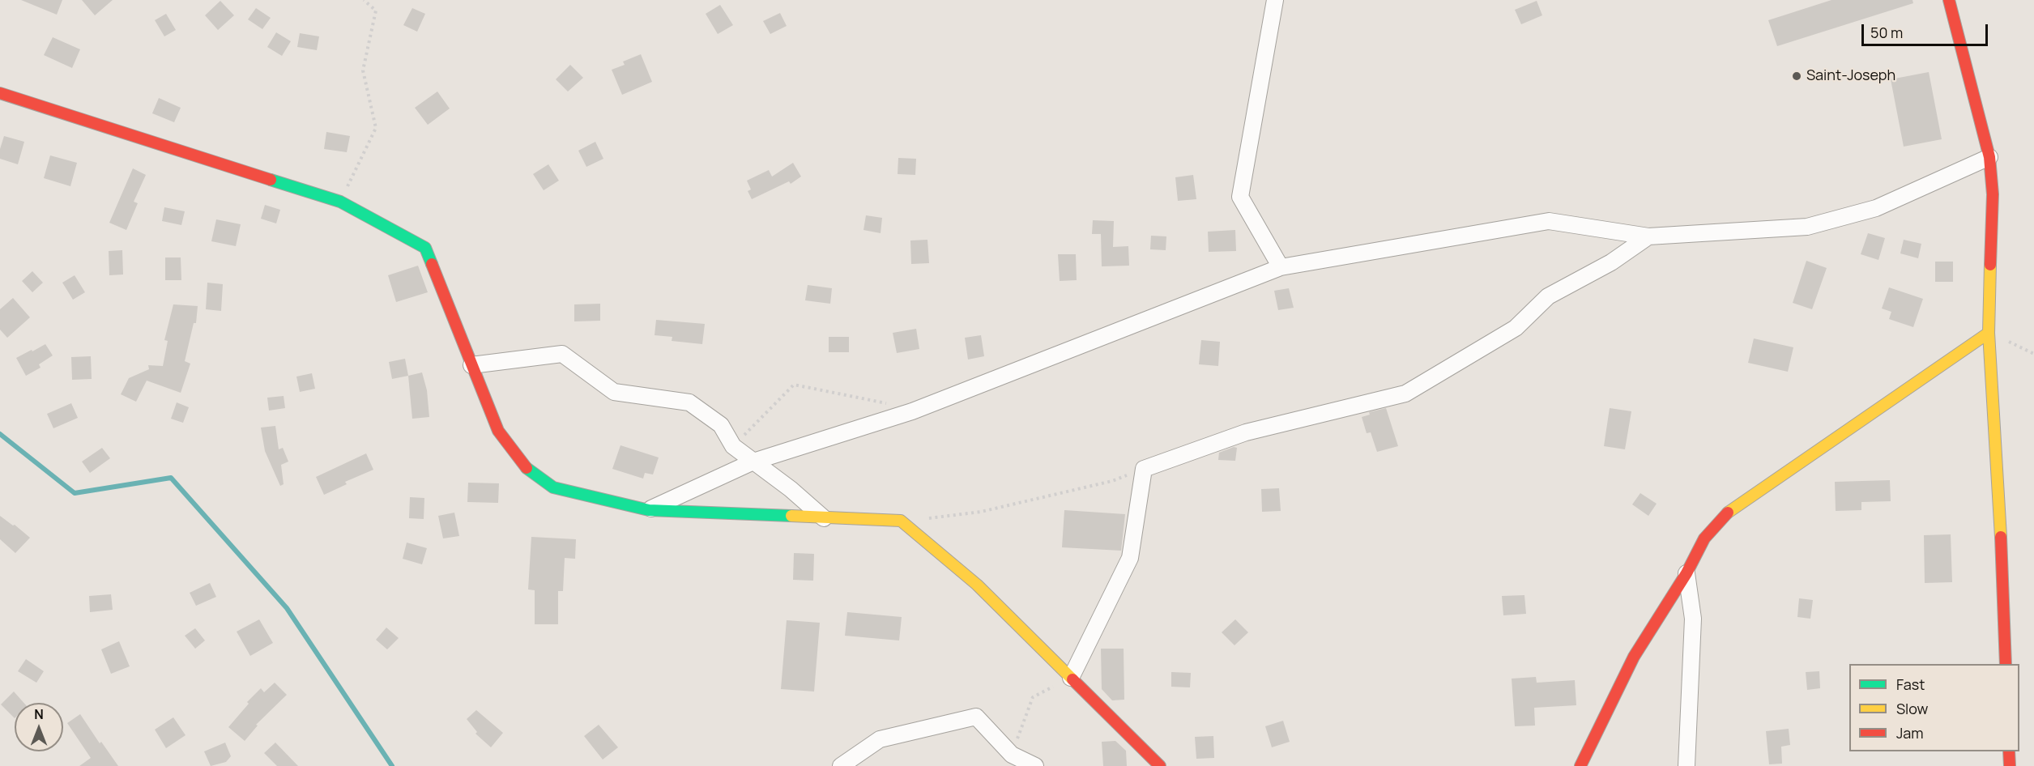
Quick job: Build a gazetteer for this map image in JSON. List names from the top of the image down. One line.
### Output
{"places":["Saint-Joseph"],"legend":["Fast","Slow","Jam"],"scale_bar":"50 m","north":"top"}
